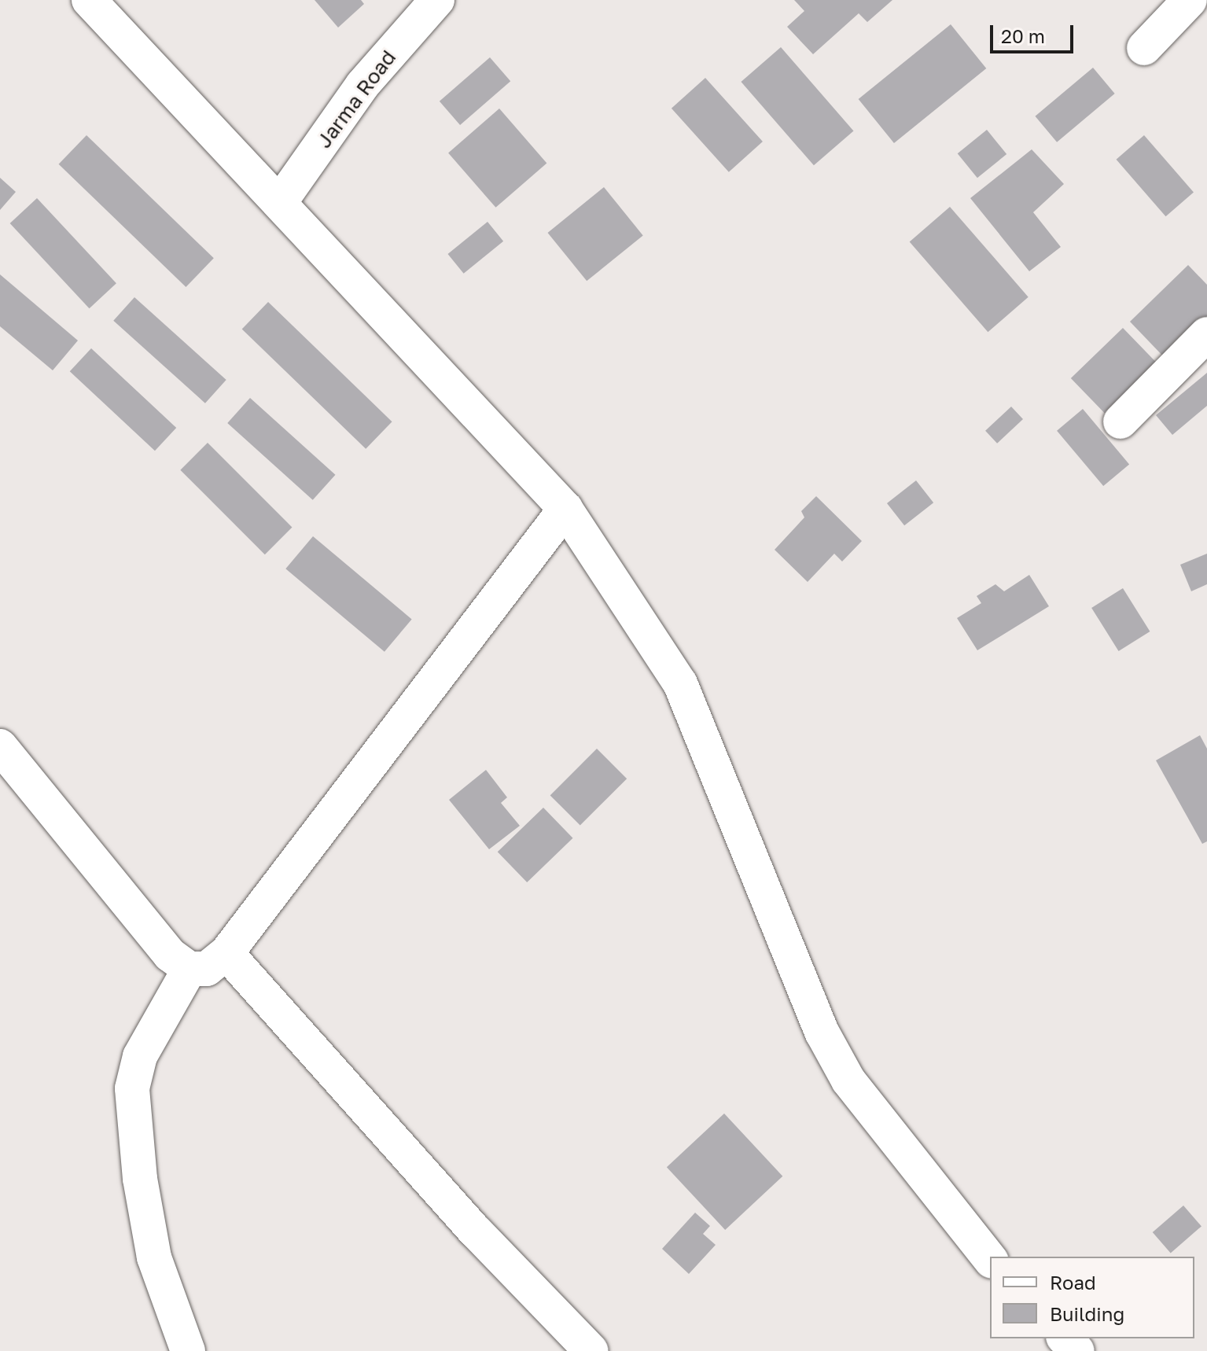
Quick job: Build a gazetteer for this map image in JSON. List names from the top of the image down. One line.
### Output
{"streets":{"street":["Jarma Road"]},"legend":["Road","Building"],"scale_bar":"20 m"}
